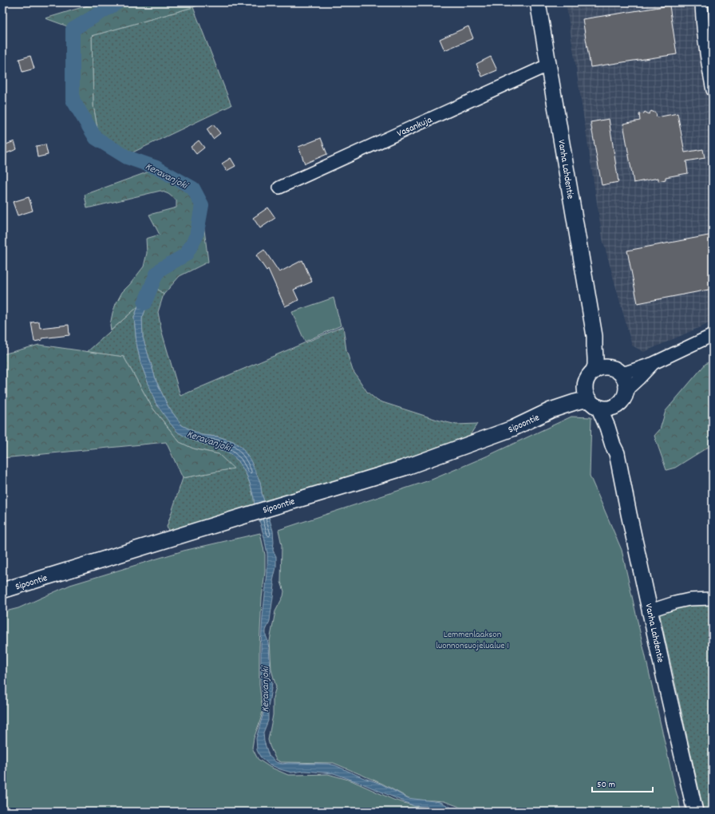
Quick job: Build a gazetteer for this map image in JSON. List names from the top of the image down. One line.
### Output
{"streets":{"main road":["Vanha Lahdentie","Sipoontie"],"street":["Vasankuja"]},"crossings":[["Vasankuja","Vanha Lahdentie"],["Vanha Lahdentie","Sipoontie"]],"water":["Keravanjoki"],"parks":["Lemmenlaakson luonnonsuojelualue 1"],"scale_bar":"50 m"}
